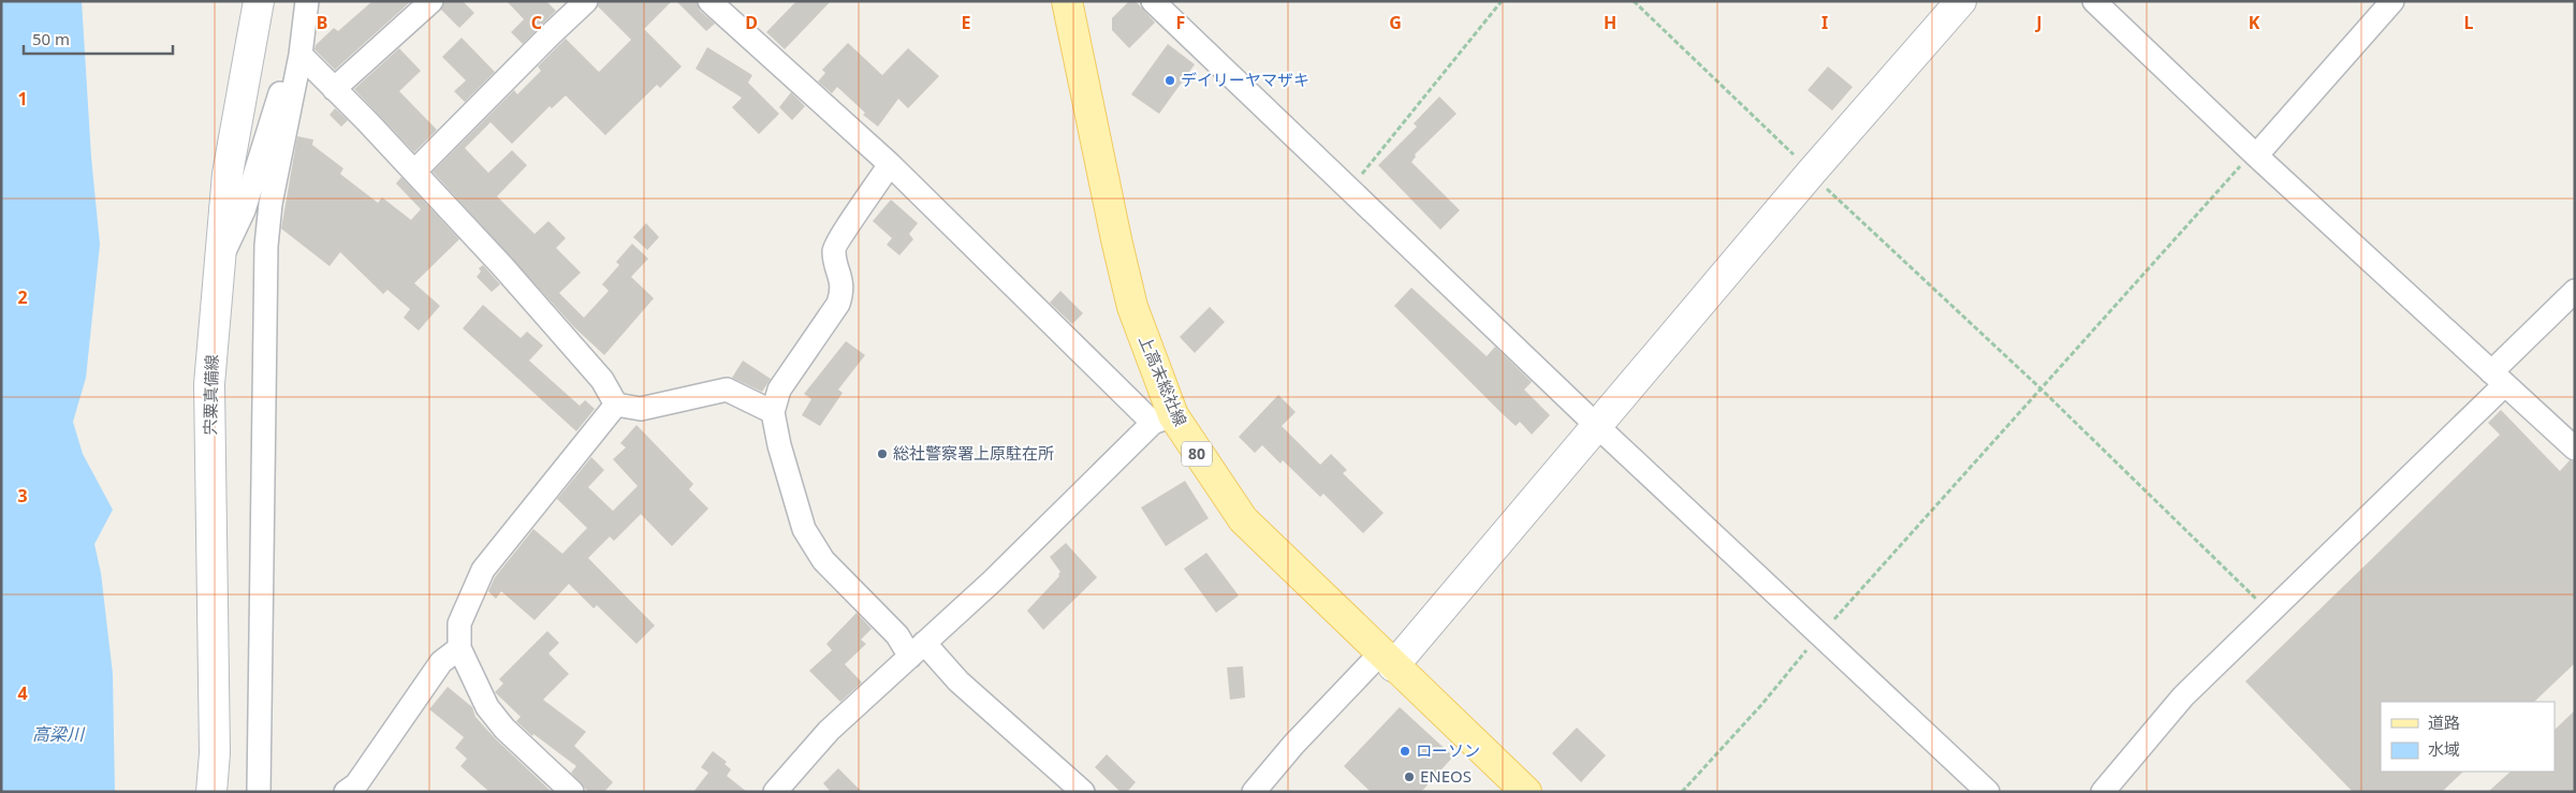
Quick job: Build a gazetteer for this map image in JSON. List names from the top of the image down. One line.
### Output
{"streets":{"main road":["上高末総社線","80"],"street":["宍粟真備線"]},"water":["高梁川"],"places":["デイリーヤマザキ","総社警察署上原駐在所","ローソン","ENEOS"],"legend":["道路","水域"],"scale_bar":"50 m","grid":{"columns":["B","C","D","E","F","G","H","I","J","K","L"],"rows":["1","2","3","4"]}}
